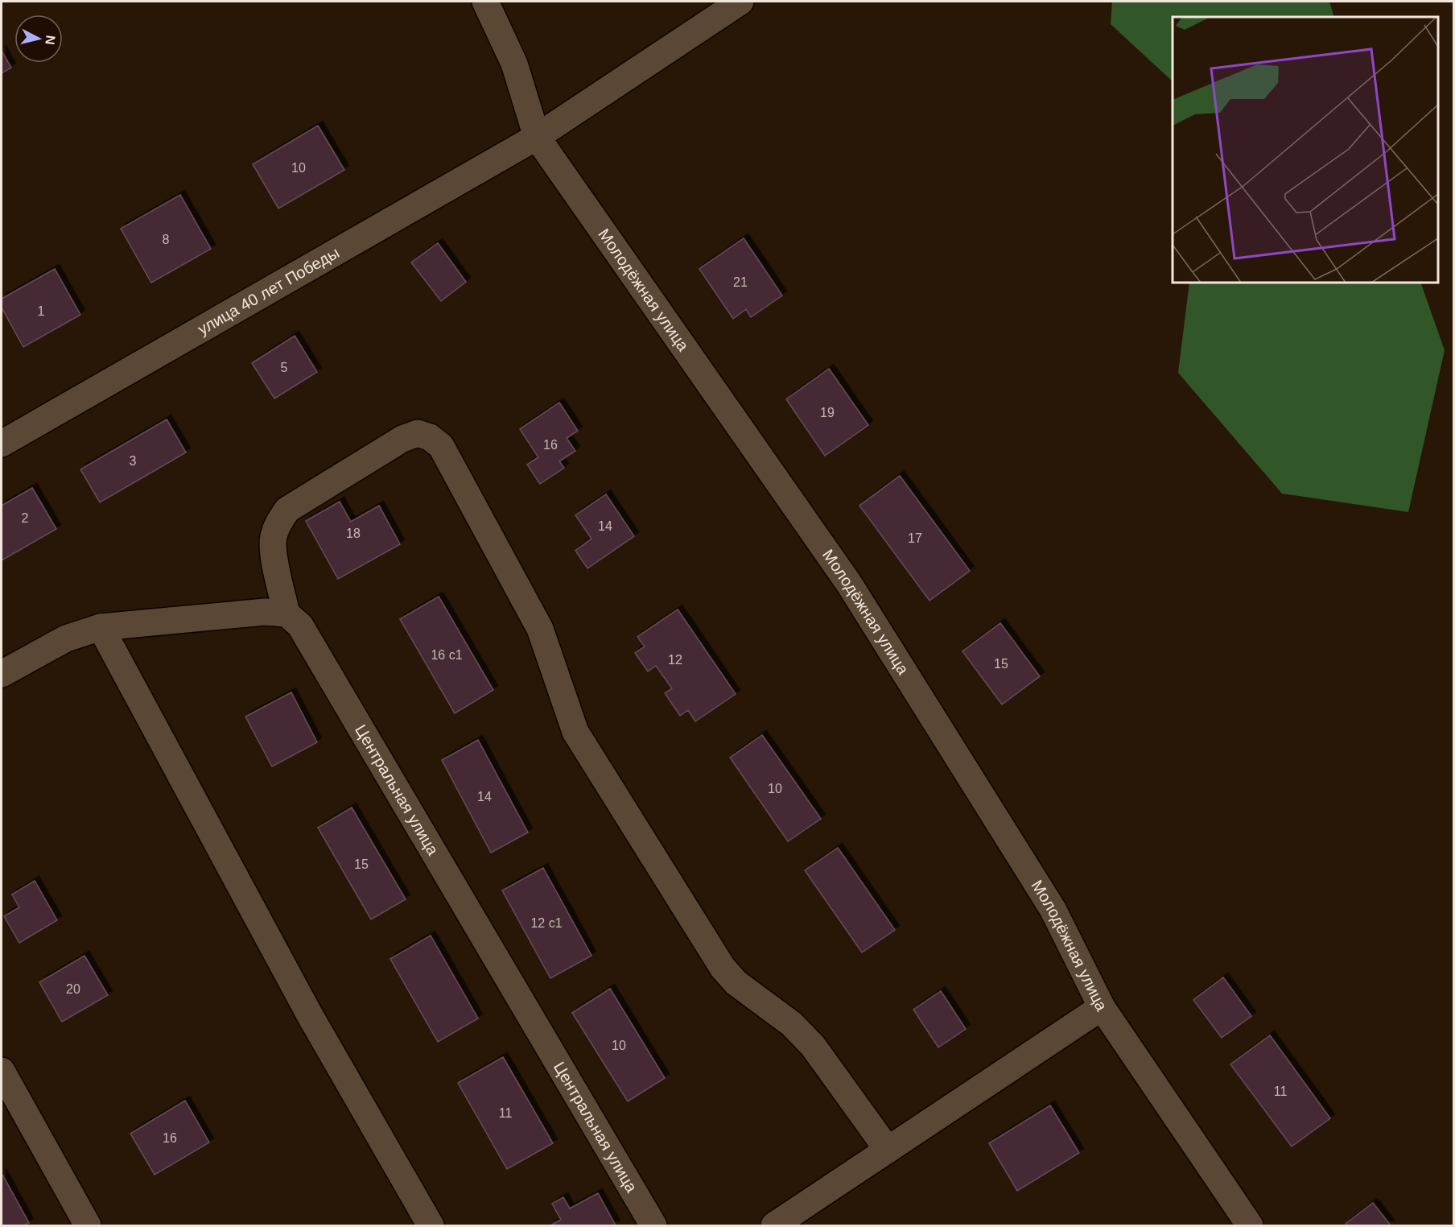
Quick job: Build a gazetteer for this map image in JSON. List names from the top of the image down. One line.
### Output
{"streets":{"street":["улица 40 лет Победы","Молодёжная улица","Центральная улица"]},"crossings":[["улица 40 лет Победы","Молодёжная улица"]],"house_numbers":["10","8","21","1","5","19","16","3","2","14","18","17","16 с1","12","15","10","14","15","12 с1","20","10","11","11","16"],"north":"right"}
